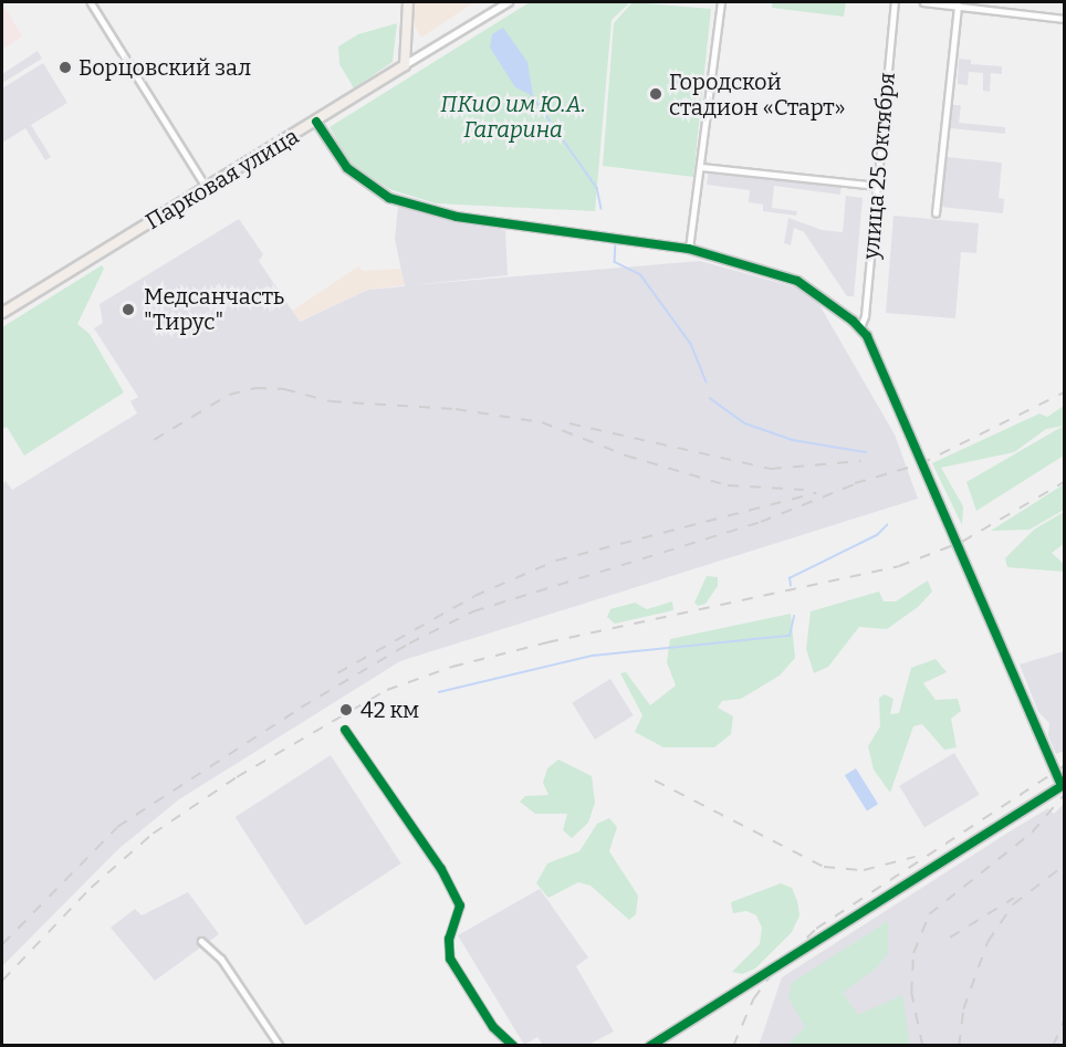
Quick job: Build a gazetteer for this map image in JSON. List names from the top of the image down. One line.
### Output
{"streets":{"main road":["Парковая улица"],"street":["улица 25 Октября"]},"parks":["ПКиО им Ю.А. Гагарина"],"places":["Борцовский зал","Городской стадион «Старт»","Медсанчасть \"Тирус\"","42 км"]}
